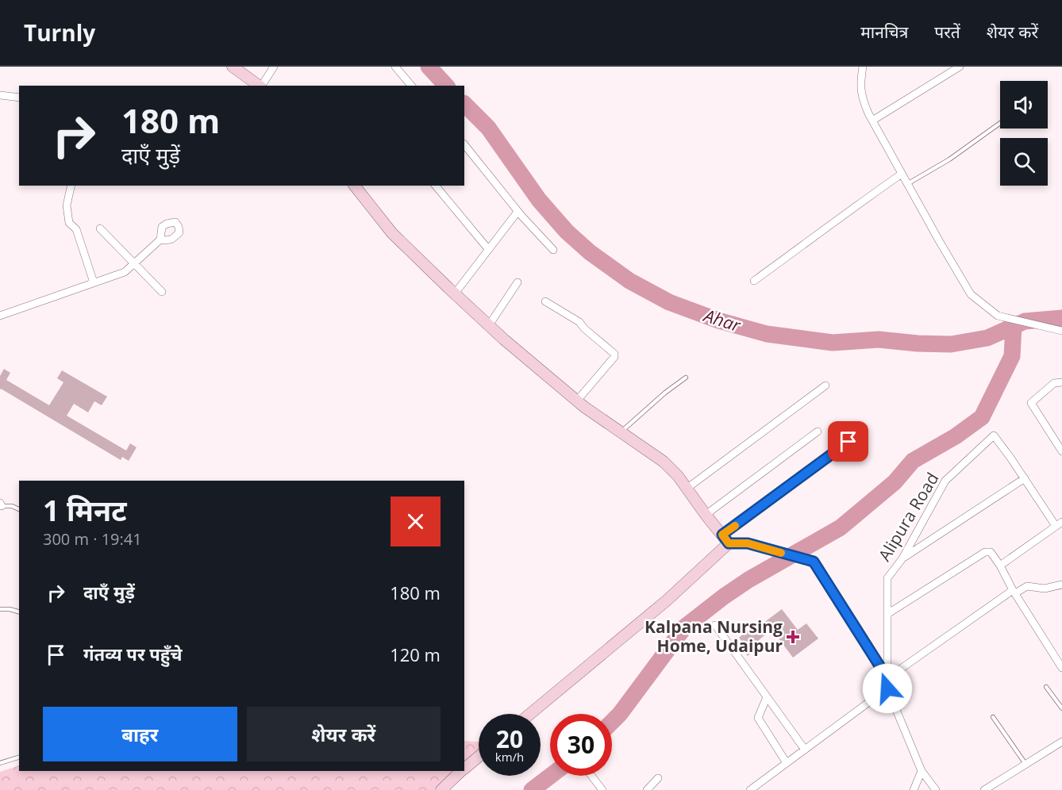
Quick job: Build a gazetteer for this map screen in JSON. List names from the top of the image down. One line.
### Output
{"streets":{"street":["Alipura Road"]},"water":["Ahar"],"places":{"health":["Kalpana Nursing Home, Udaipur"]},"page":{"header":"Turnly","nav":["मानचित्र","परतें","शेयर करें"],"turn":["180 m","दाएँ मुड़ें"],"heading":["1 मिनट","300 m · 19:41"],"list":[{"name":"दाएँ मुड़ें","value":"180 m"},{"name":"गंतव्य पर पहुँचे","value":"120 m"}],"buttons":["बाहर","शेयर करें"],"speed":"20 km/h","limit":"30"}}
